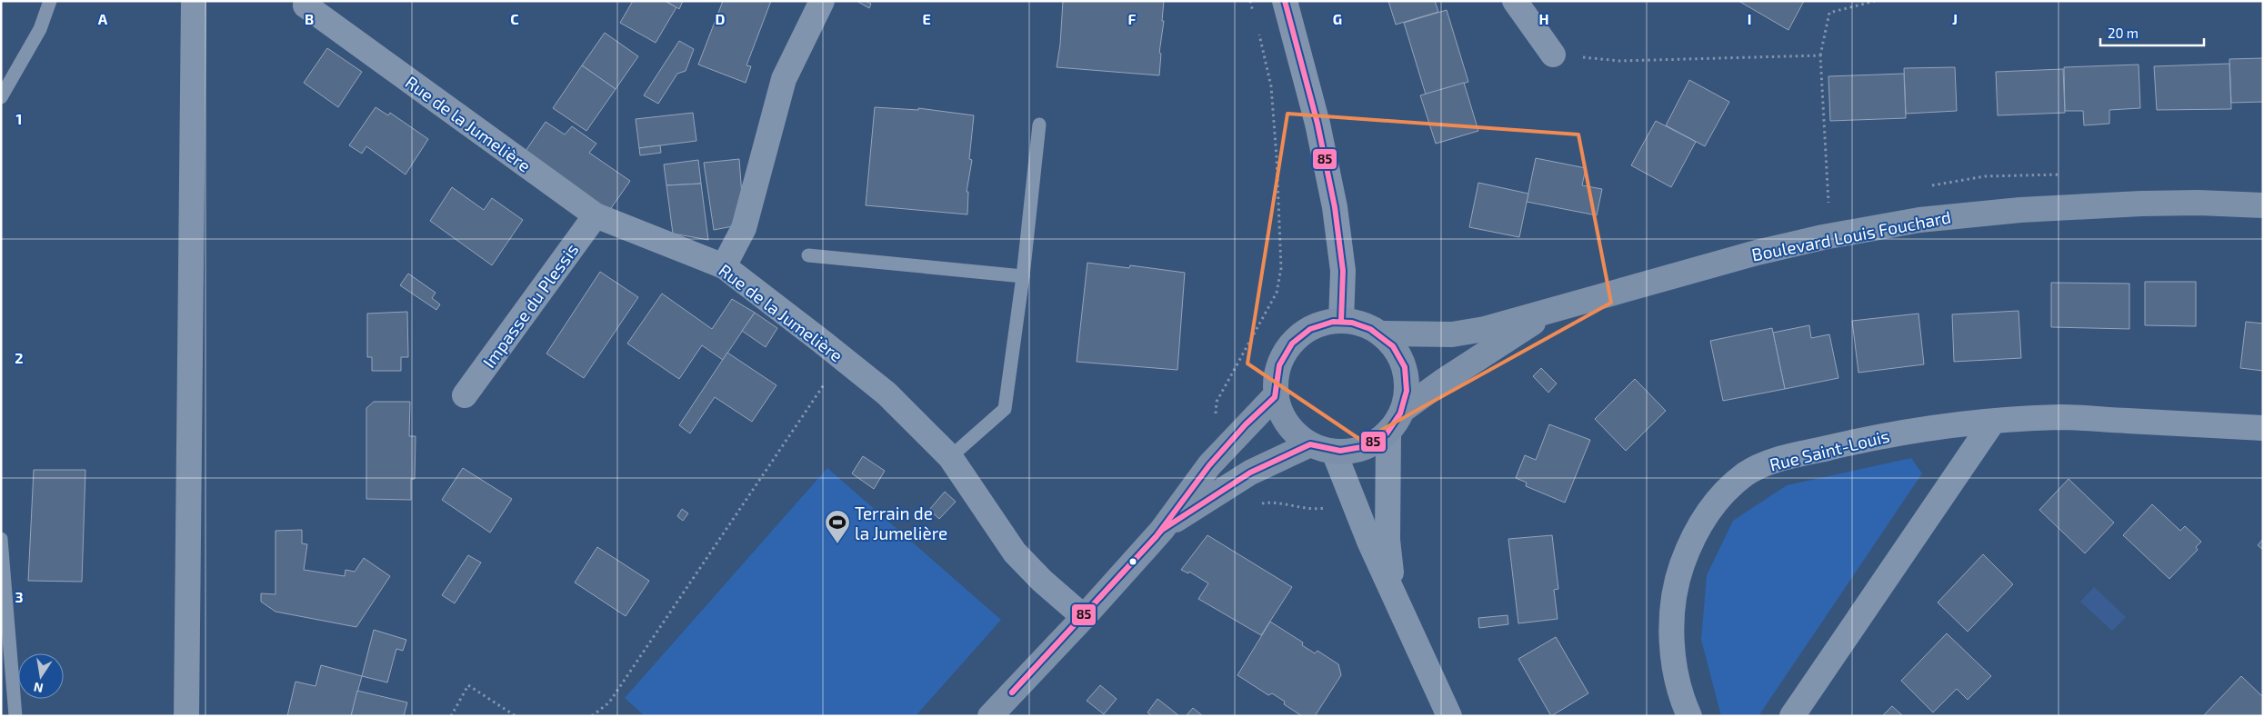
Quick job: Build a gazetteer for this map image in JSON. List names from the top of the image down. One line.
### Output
{"streets":{"main road":["Boulevard Louis Fouchard"],"street":["Rue de la Jumelière","Impasse du Plessis","Rue Saint-Louis"]},"crossings":[["Rue de la Jumelière","Impasse du Plessis"]],"places":{"sports":["Terrain de la Jumelière"]},"lines":["transit line 85"],"scale_bar":"20 m","north":"bottom","grid":{"columns":["A","B","C","D","E","F","G","H","I","J"],"rows":["1","2","3"]}}
